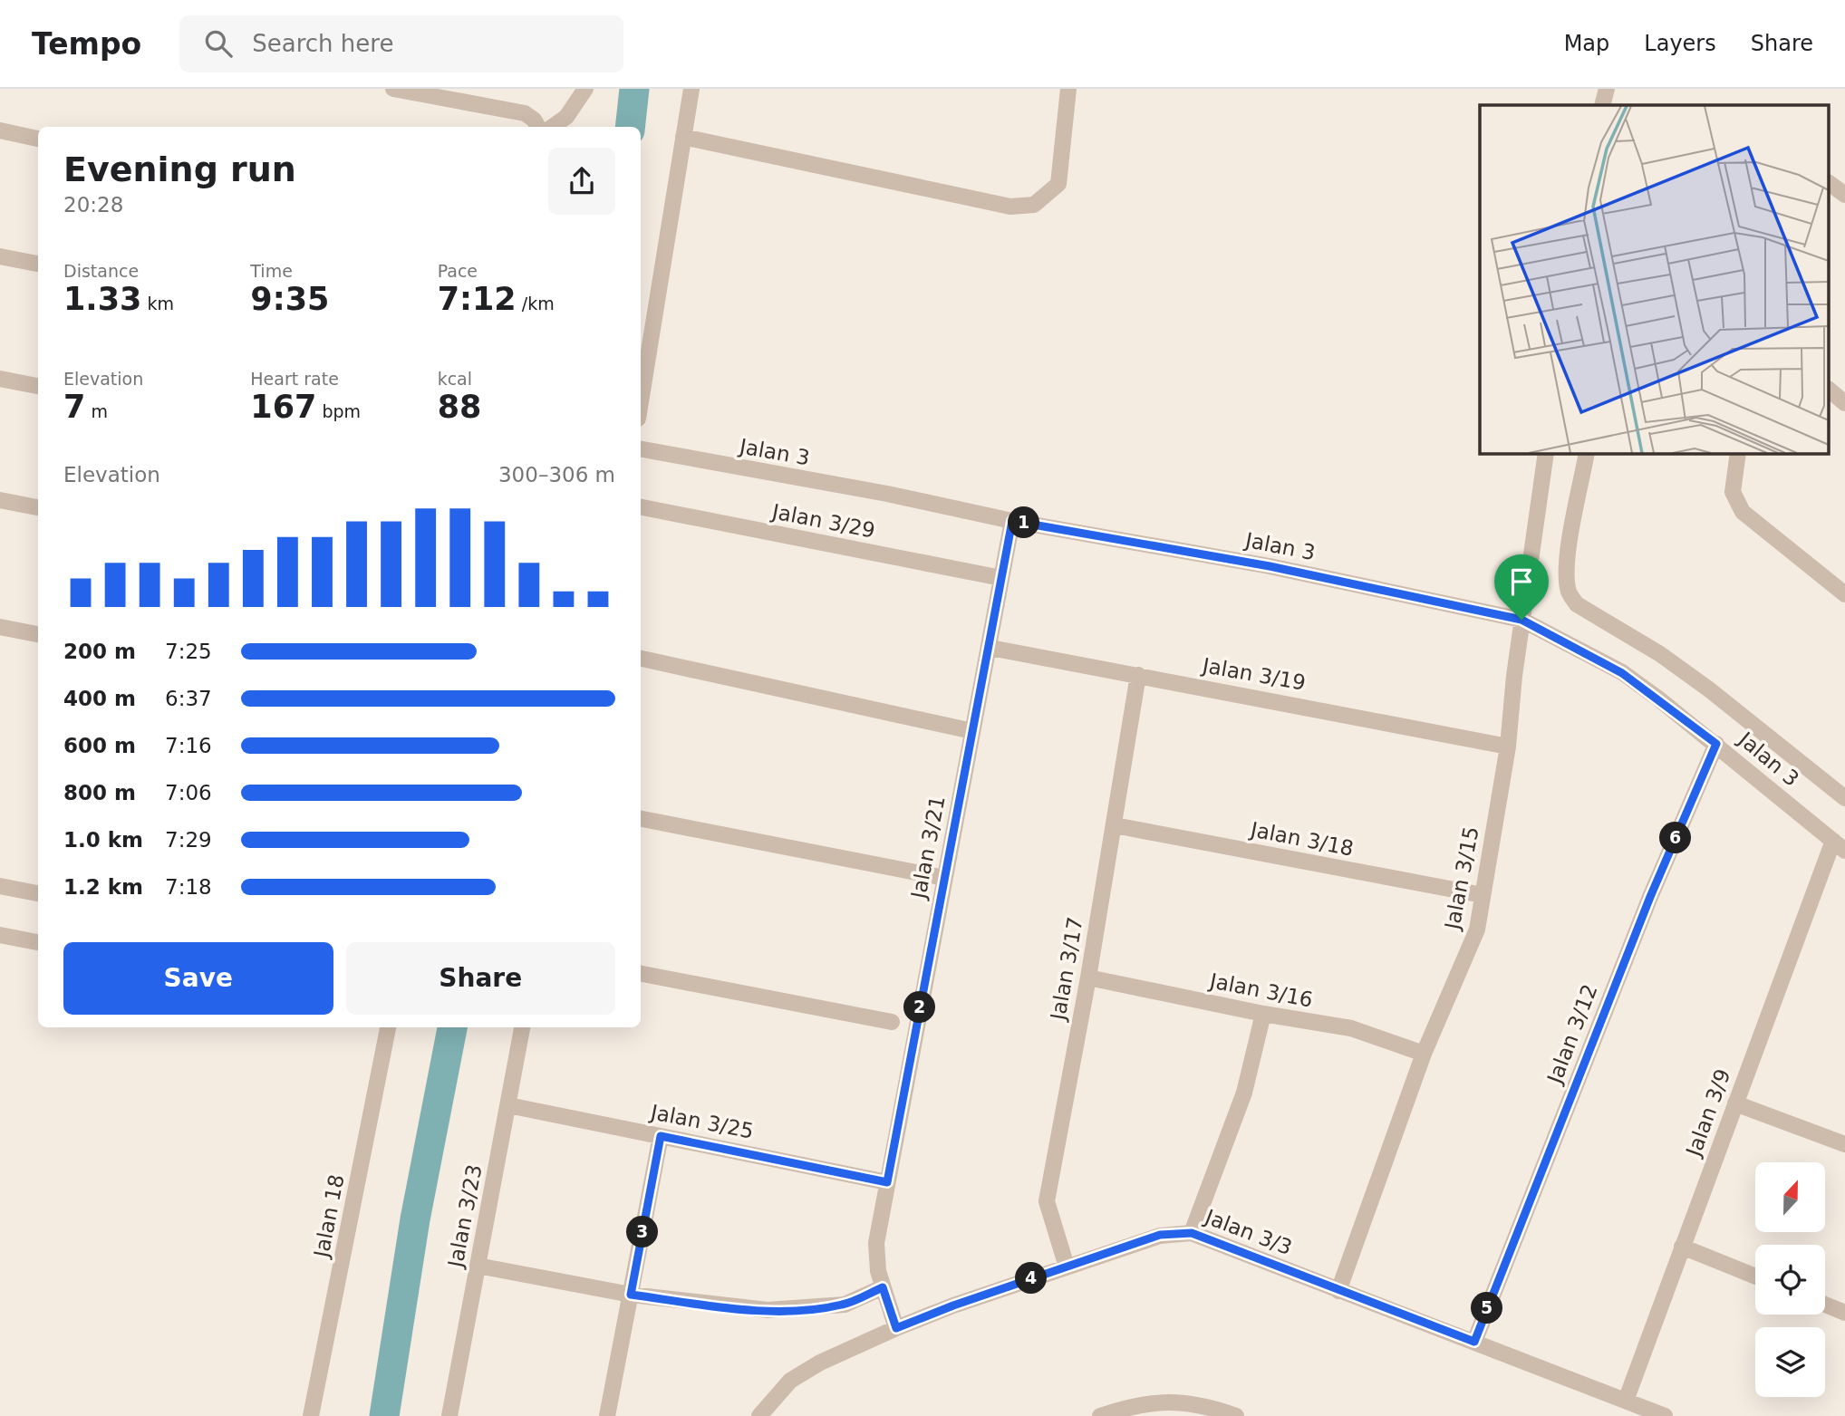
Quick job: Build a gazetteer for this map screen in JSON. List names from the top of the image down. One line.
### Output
{"streets":{"street":["Jalan 3","Jalan 3/29","Jalan 3/19","Jalan 3/18","Jalan 3/21","Jalan 3/15","Jalan 3/17","Jalan 3/16","Jalan 3/12","Jalan 3/9","Jalan 3/25","Jalan 18","Jalan 3/23","Jalan 3/3"]},"crossings":[["Jalan 3","Jalan 3/21"],["Jalan 3","Jalan 3/15"],["Jalan 3","Jalan 3/12"],["Jalan 3","Jalan 3/9"],["Jalan 3/29","Jalan 3/21"],["Jalan 3/19","Jalan 3/21"],["Jalan 3/19","Jalan 3/15"],["Jalan 3/19","Jalan 3/17"],["Jalan 3/18","Jalan 3/15"],["Jalan 3/18","Jalan 3/17"],["Jalan 3/21","Jalan 3/25"],["Jalan 3/21","Jalan 3/3"],["Jalan 3/15","Jalan 3/16"],["Jalan 3/15","Jalan 3/3"],["Jalan 3/17","Jalan 3/16"],["Jalan 3/17","Jalan 3/3"],["Jalan 3/12","Jalan 3/3"],["Jalan 3/9","Jalan 3/3"],["Jalan 3/25","Jalan 3/23"]],"north":"top","page":{"header":"Tempo","search":"Search here","nav":["Map","Layers","Share"],"heading":["Evening run","20:28"],"stats":[["Distance","1.33 km"],["Time","9:35"],["Pace","7:12 /km"],["Elevation","7 m"],["Heart rate","167 bpm"],["kcal","88"]],"chart":["Elevation","300–306 m"],"pins":["1","6","2","3","4","5"],"list":[{"name":"200 m","note":"7:25"},{"name":"400 m","note":"6:37"},{"name":"600 m","note":"7:16"},{"name":"800 m","note":"7:06"},{"name":"1.0 km","note":"7:29"},{"name":"1.2 km","note":"7:18"}],"buttons":["Save","Share"]}}
